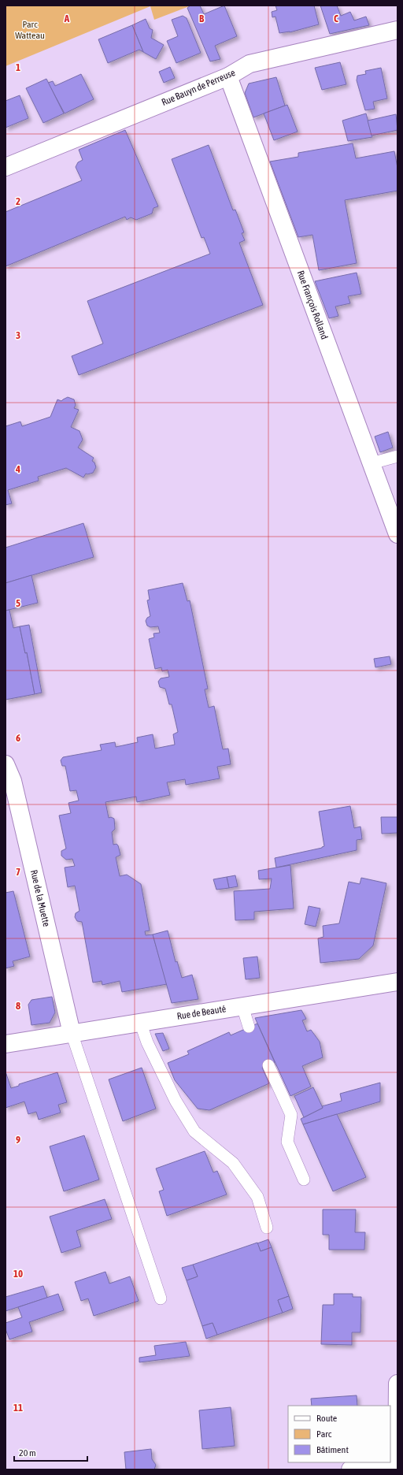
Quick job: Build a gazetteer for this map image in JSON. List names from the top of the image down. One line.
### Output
{"streets":{"street":["Rue Bauyn de Perreuse","Rue François Rolland","Rue de la Muette","Rue de Beauté"]},"crossings":[["Rue Bauyn de Perreuse","Rue François Rolland"],["Rue de la Muette","Rue de Beauté"]],"parks":["Parc Watteau"],"legend":["Route","Parc","Bâtiment"],"scale_bar":"20 m","grid":{"columns":["A","B","C"],"rows":["1","2","3","4","5","6","7","8","9","10","11"]}}
